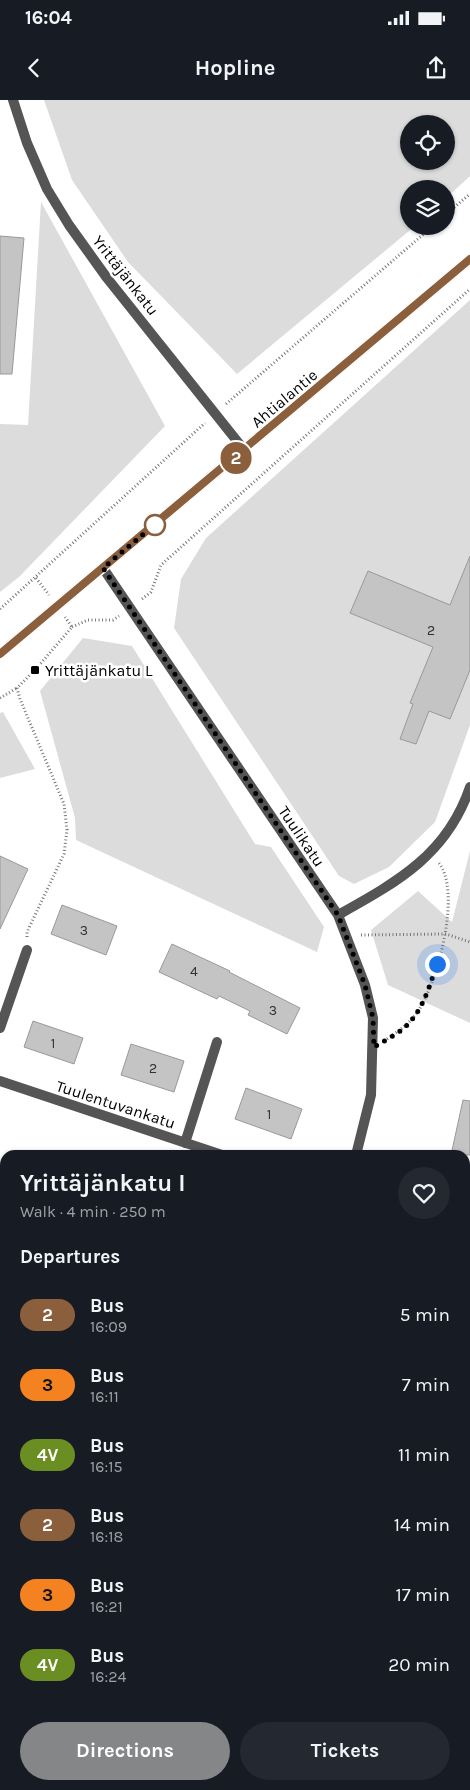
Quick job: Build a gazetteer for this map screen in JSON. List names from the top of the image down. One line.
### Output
{"streets":{"main road":["Ahtialantie"],"street":["Yrittäjänkatu","Tuulikatu","Tuulentuvankatu"]},"crossings":[["Yrittäjänkatu","Ahtialantie"],["Ahtialantie","Tuulikatu"]],"places":{"transit":["Yrittäjänkatu L"]},"lines":["bus line 2"],"house_numbers":["2","3","4","3","1","2","1"],"page":{"status":"16:04","header":"Hopline","on_map":"2","heading":[["Yrittäjänkatu I","Walk · 4 min · 250 m"],"Departures"],"list":[{"mark":"2","name":"Bus","note":"16:09","value":"5 min"},{"mark":"3","name":"Bus","note":"16:11","value":"7 min"},{"mark":"4V","name":"Bus","note":"16:15","value":"11 min"},{"mark":"2","name":"Bus","note":"16:18","value":"14 min"},{"mark":"3","name":"Bus","note":"16:21","value":"17 min"},{"mark":"4V","name":"Bus","note":"16:24","value":"20 min"}],"buttons":["Directions","Tickets"]}}
